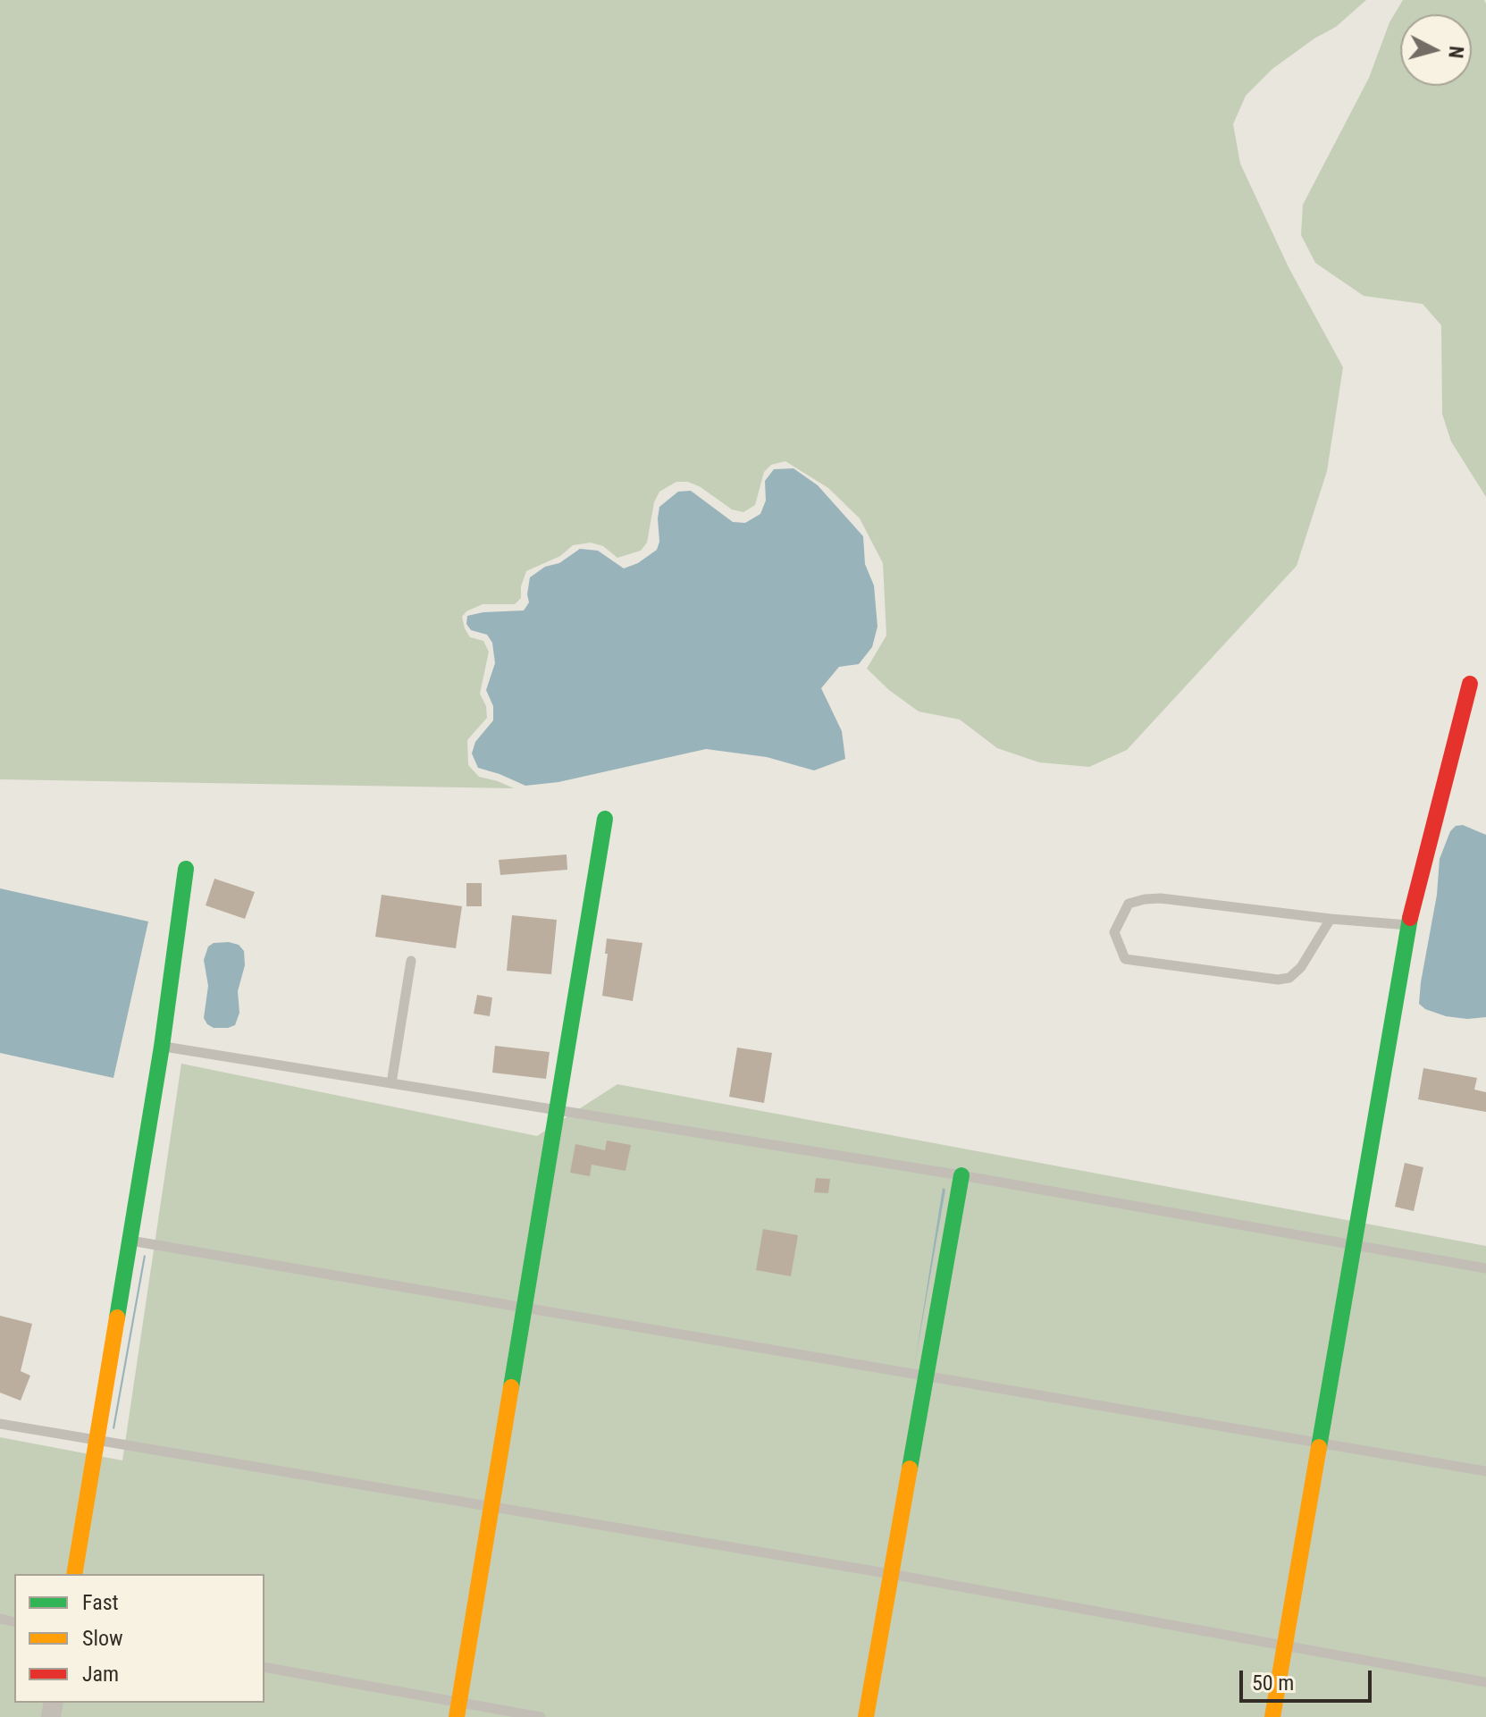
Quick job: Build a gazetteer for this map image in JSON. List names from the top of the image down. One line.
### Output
{"legend":["Fast","Slow","Jam"],"scale_bar":"50 m","north":"right"}
